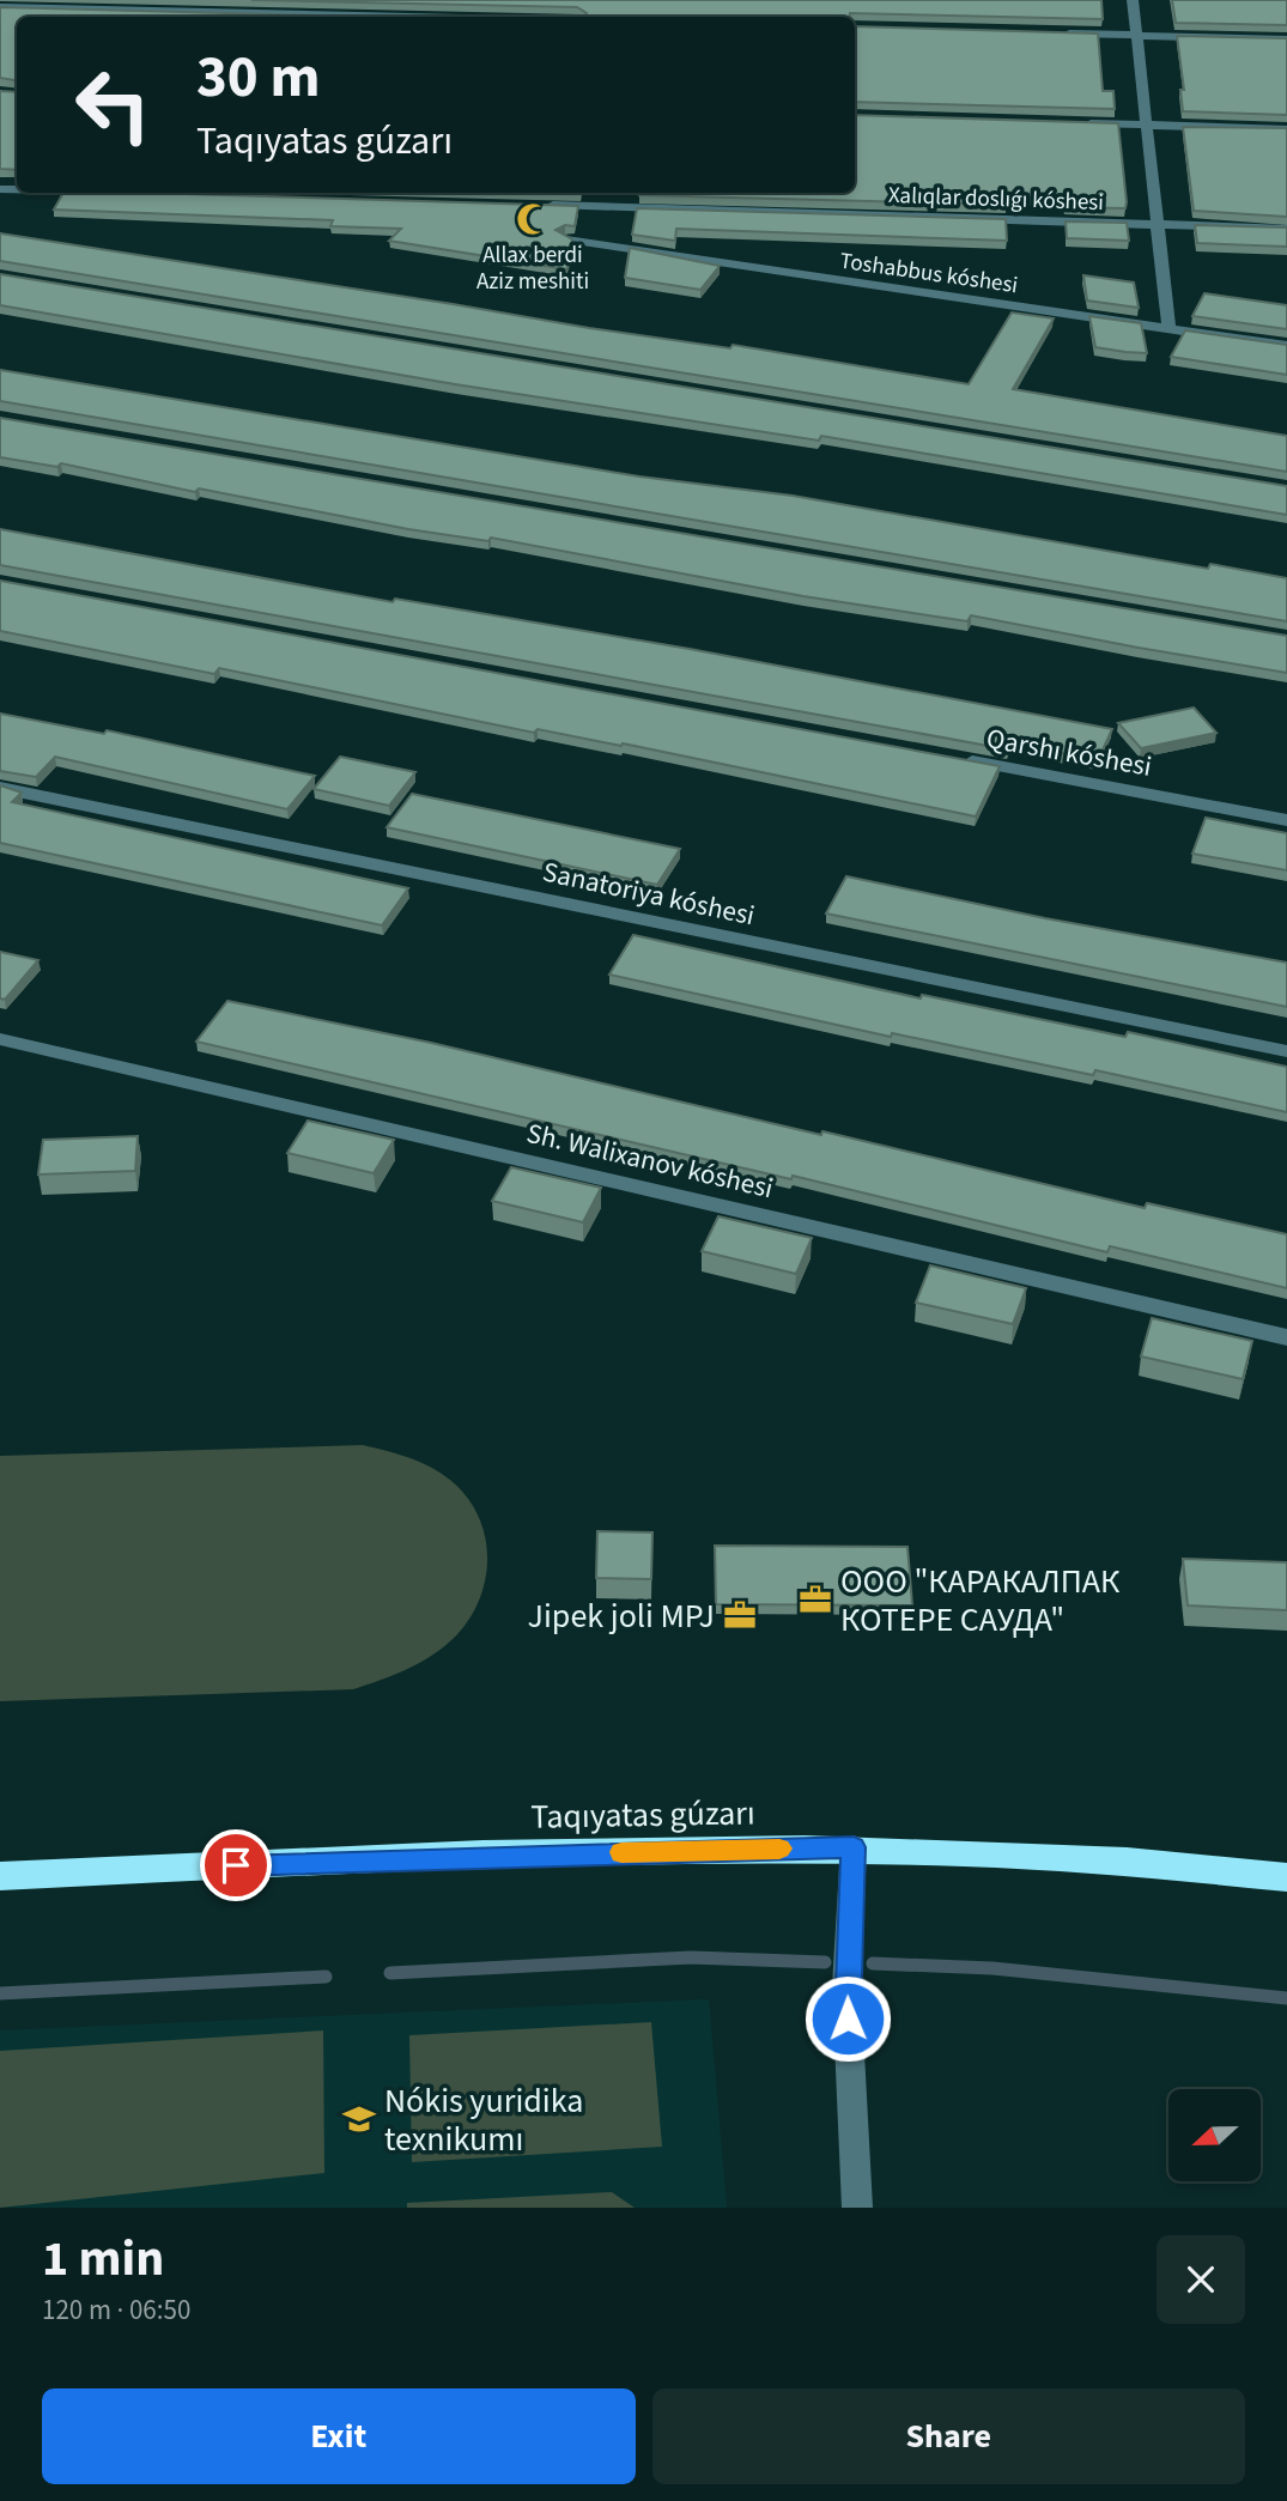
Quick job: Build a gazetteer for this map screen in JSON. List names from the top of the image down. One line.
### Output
{"streets":{"highway":["Taqıyatas gúzarı"],"street":["Xalıqlar doslıǵı kóshesi","Toshabbus kóshesi","Qarshı kóshesi","Sanatoriya kóshesi","Sh. Walixanov kóshesi"]},"places":{"mosque":["Allax berdi Aziz meshiti"],"office":["ООО \"КАРАКАЛПАК КОТЕРЕ САУДА\"","Jipek joli MPJ"],"school or university":["Nókis yuridika texnikumı"]},"north":"left","page":{"turn":["30 m","Taqıyatas gúzarı"],"heading":["1 min","120 m · 06:50"],"buttons":["Exit","Share"]}}
